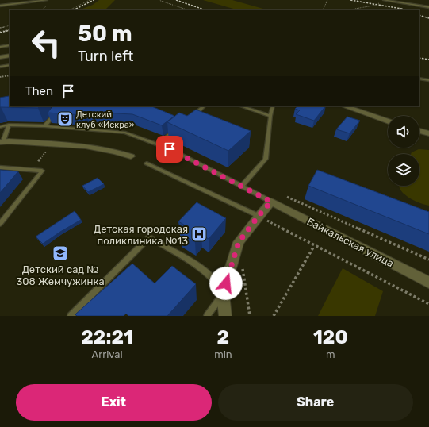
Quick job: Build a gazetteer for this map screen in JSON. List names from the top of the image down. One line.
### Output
{"streets":{"street":["Байкальская улица"]},"places":{"theatre":["Детский клуб «Искра»"],"hospital":["Детская городская поликлиника №13"],"school or university":["Детский сад № 308 Жемчужинка"]},"page":{"turn":["50 m","Turn left"],"then":"Then","eta":["22:21","Arrival","2","min","120","m"],"buttons":["Exit","Share"]}}
